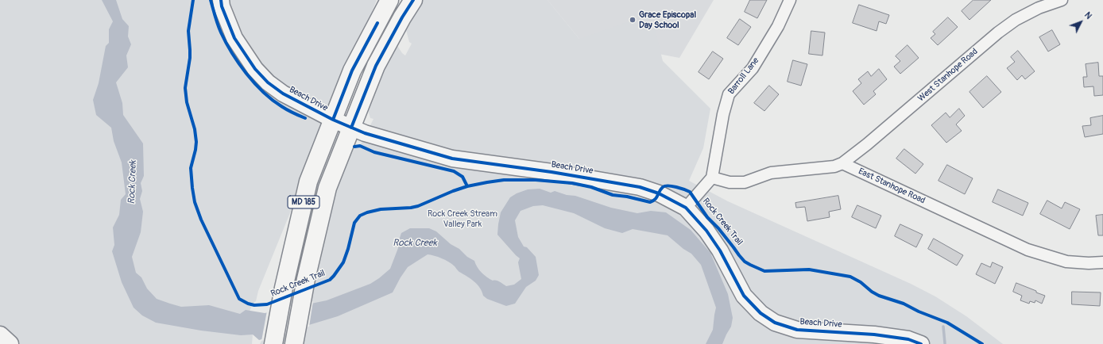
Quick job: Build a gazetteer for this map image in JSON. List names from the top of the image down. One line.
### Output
{"streets":{"main road":["MD 185"],"street":["West Stanhope Road","Barroll Lane","Beach Drive","East Stanhope Road"],"cycle path":["Rock Creek Trail"]},"crossings":[["West Stanhope Road","East Stanhope Road"],["Beach Drive","MD 185"]],"water":["Rock Creek"],"parks":["Rock Creek Stream Valley Park"],"places":["Grace Episcopal Day School"],"north":"top right"}
